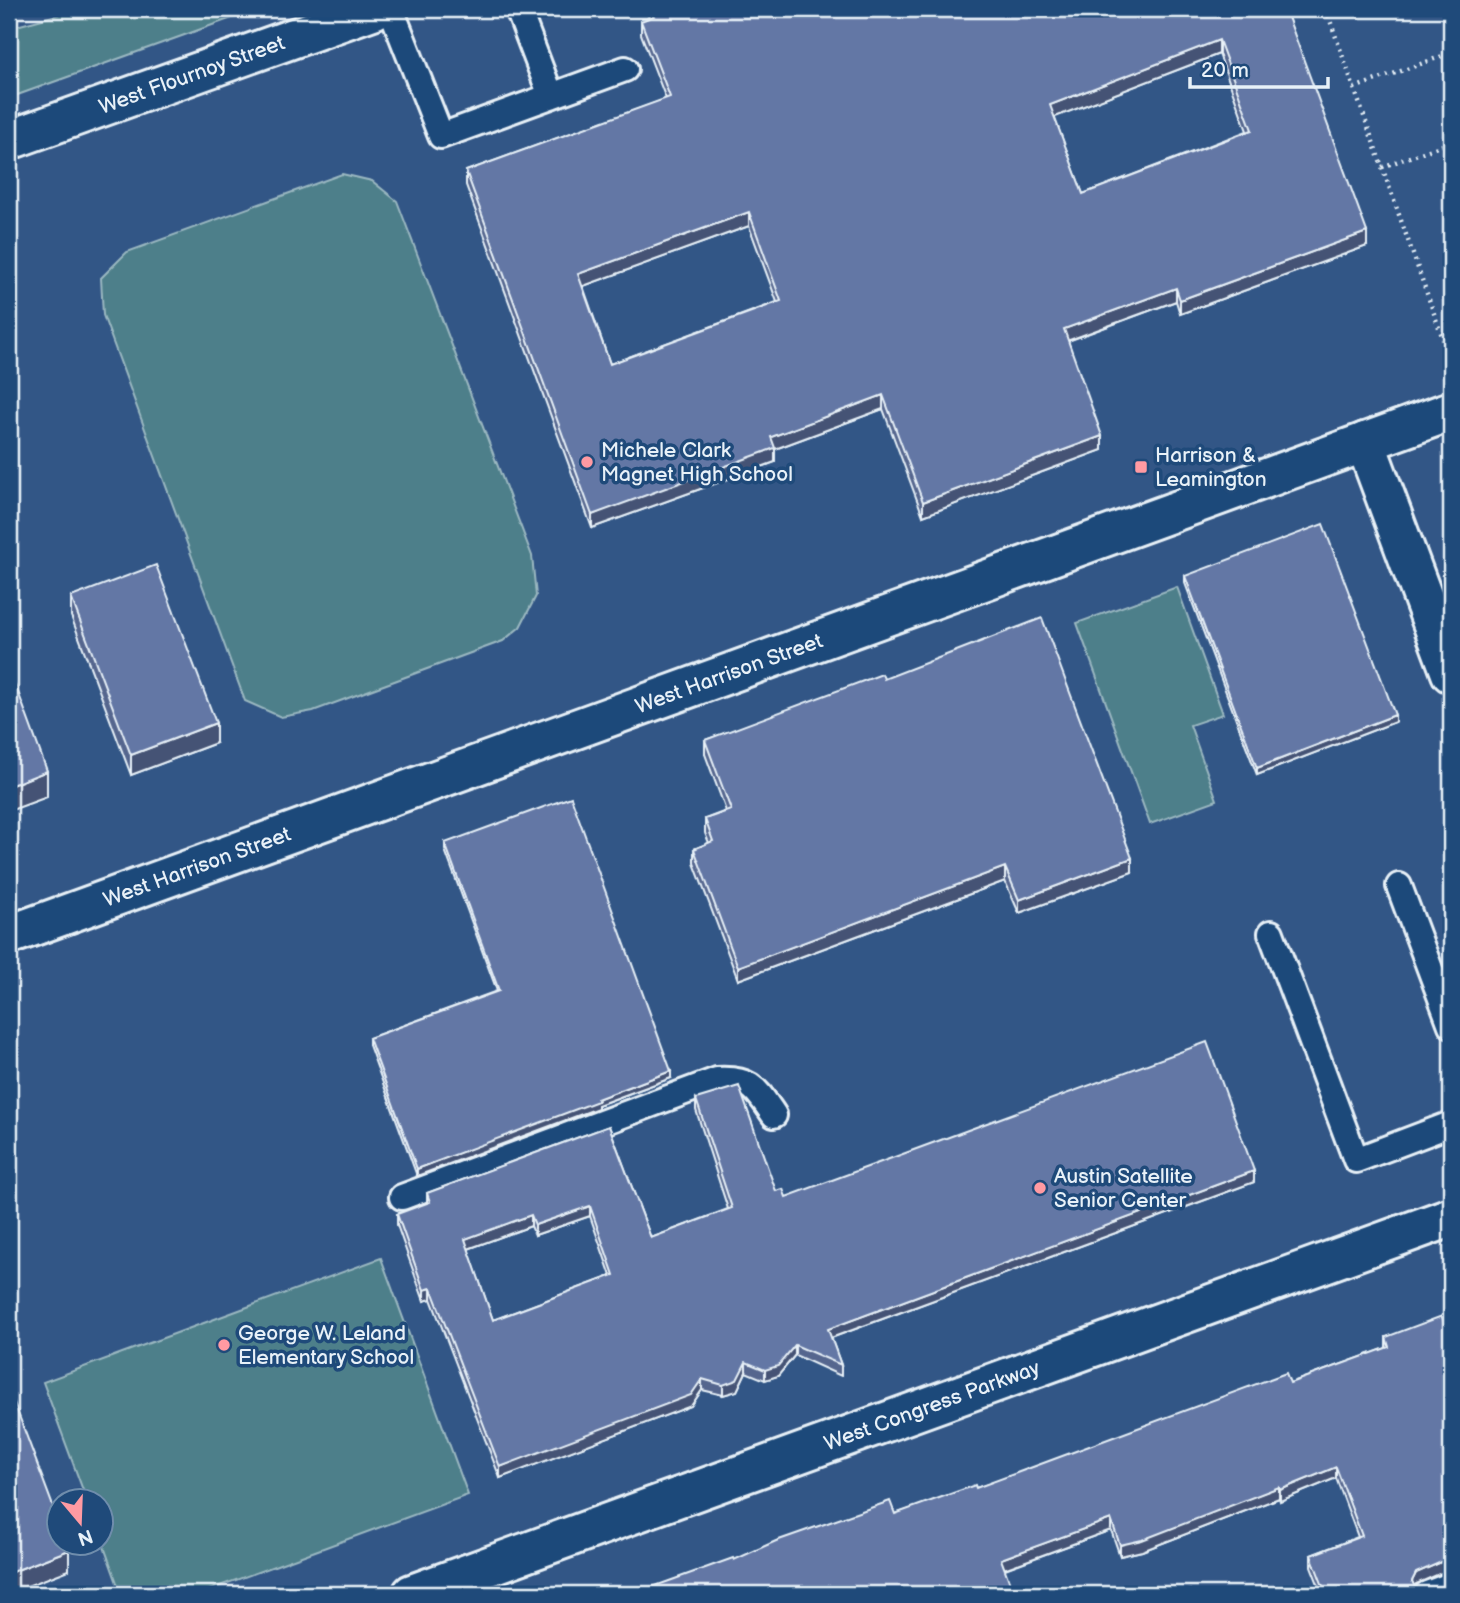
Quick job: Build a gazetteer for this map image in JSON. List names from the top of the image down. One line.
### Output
{"streets":{"street":["West Flournoy Street","West Harrison Street","West Congress Parkway"]},"places":{"other":["Michele Clark Magnet High School","Austin Satellite Senior Center","George W. Leland Elementary School"],"transit":["Harrison & Leamington"]},"scale_bar":"20 m","north":"bottom"}
